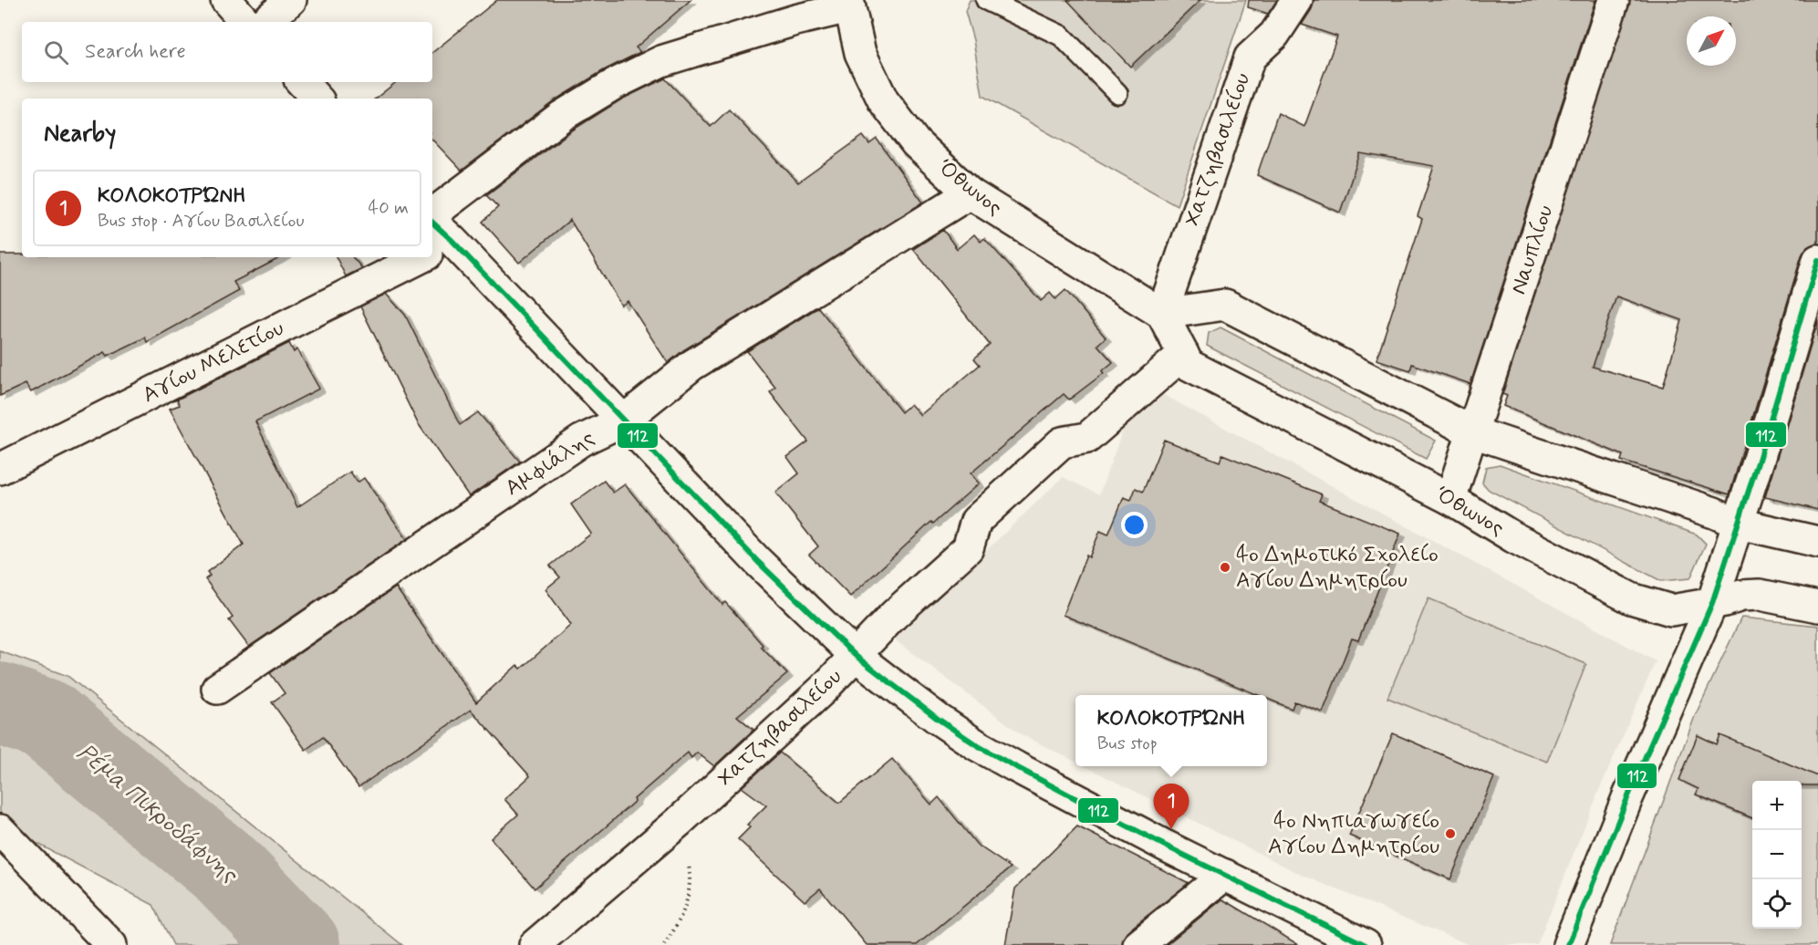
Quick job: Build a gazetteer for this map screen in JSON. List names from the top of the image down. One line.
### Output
{"streets":{"street":["Χατζηβασιλείου","Όθωνος","Ναυπλίου","Αγίου Μελετίου","Αμφιάλης"]},"crossings":[["Χατζηβασιλείου","Όθωνος"],["Όθωνος","Ναυπλίου"],["Όθωνος","Αμφιάλης"]],"water":["Ρέμα Πικροδάφνης"],"places":["4ο Δημοτικό Σχολείο Αγίου Δημητρίου","4ο Νηπιαγωγείο Αγίου Δημητρίου"],"lines":["transit line 112"],"north":"top right","page":{"search":"Search here","heading":"Nearby","list":[{"mark":"1","name":"ΚΟΛΟΚΟΤΡΏΝΗ","note":"Bus stop · Αγίου Βασιλείου","value":"40 m"}],"popup":["ΚΟΛΟΚΟΤΡΏΝΗ","Bus stop"],"map_buttons":["+","−"],"pins":"1"}}
